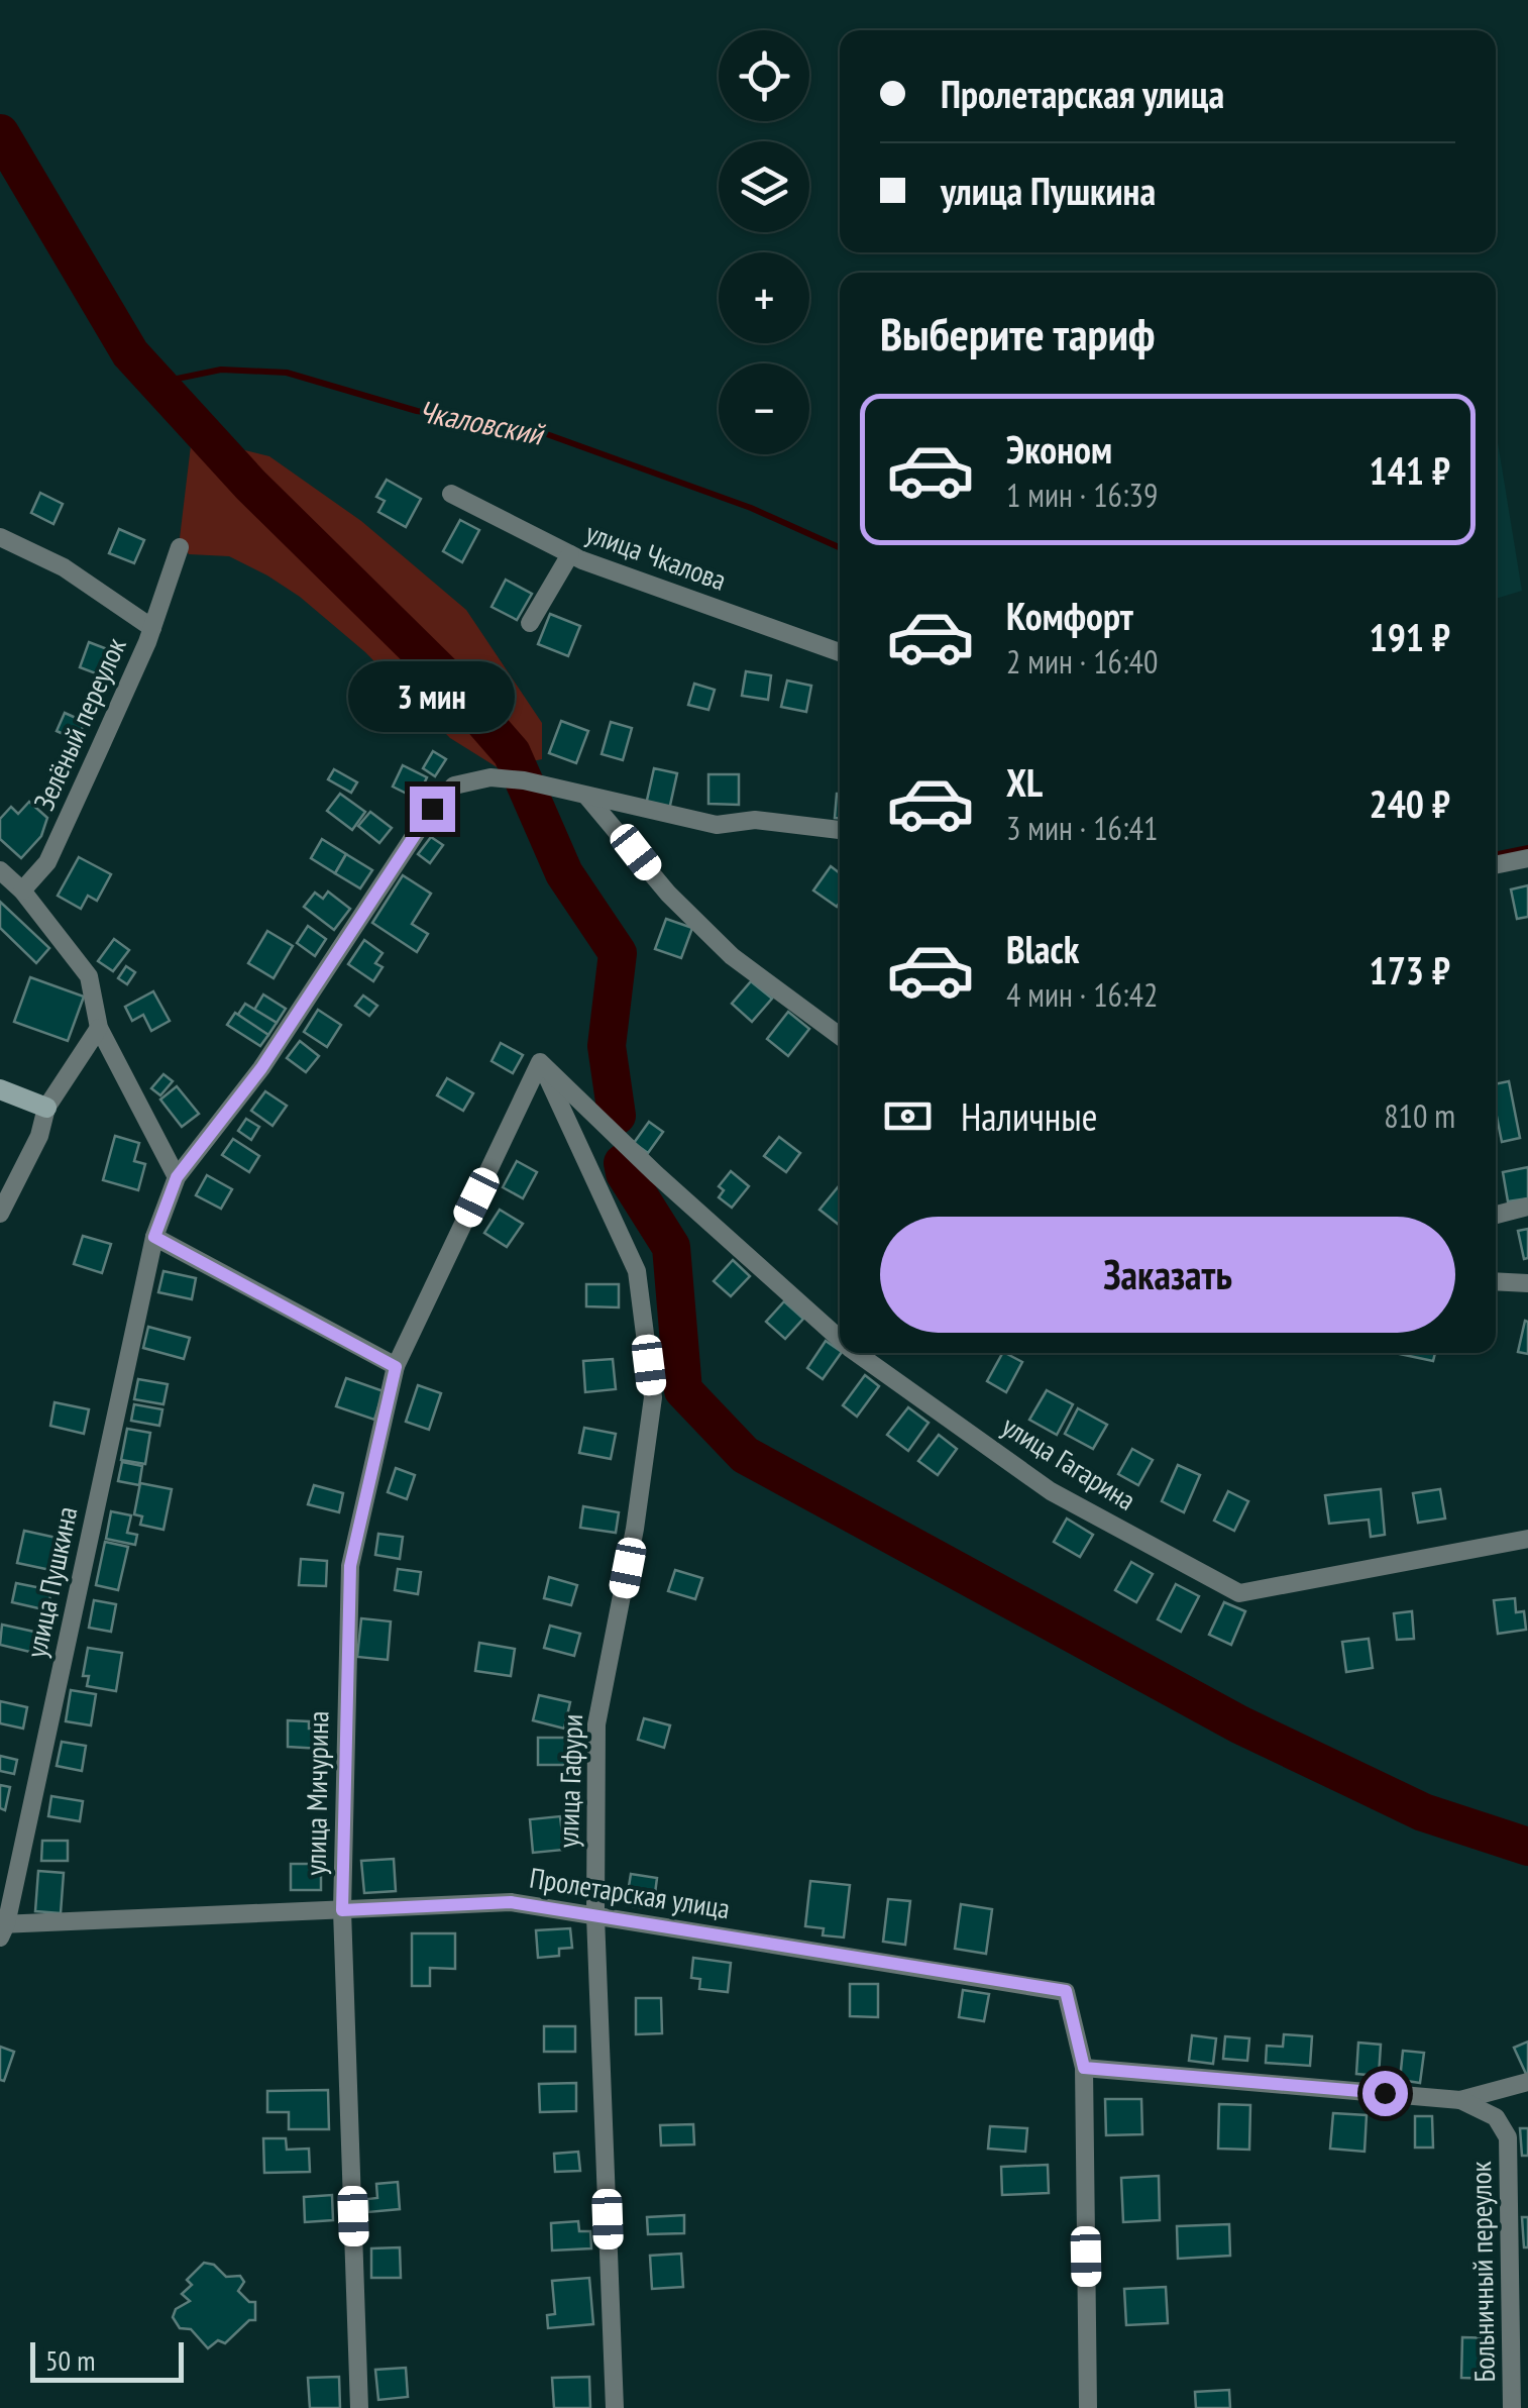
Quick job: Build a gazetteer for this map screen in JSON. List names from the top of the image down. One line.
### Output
{"streets":{"street":["улица Чкалова","Зелёный переулок","улица Гагарина","улица Пушкина","улица Гафури","улица Мичурина","Пролетарская улица","Больничный переулок"]},"crossings":[["улица Гагарина","улица Гафури"],["улица Гагарина","улица Мичурина"],["улица Пушкина","Пролетарская улица"],["улица Гафури","улица Мичурина"],["улица Гафури","Пролетарская улица"],["улица Мичурина","Пролетарская улица"]],"water":["Чкаловский"],"scale_bar":"50 m","page":{"map_buttons":["+","−"],"banner":["Пролетарская улица","улица Пушкина"],"heading":"Выберите тариф","list":[{"name":"Эконом","note":"1 мин · 16:39","value":"141 ₽"},{"name":"Комфорт","note":"2 мин · 16:40","value":"191 ₽"},{"name":"XL","note":"3 мин · 16:41","value":"240 ₽"},{"name":"Black","note":"4 мин · 16:42","value":"173 ₽"}],"bubble":"3 мин","pay":["Наличные","810 m"],"buttons":"Заказать","scale":"50 m"}}
